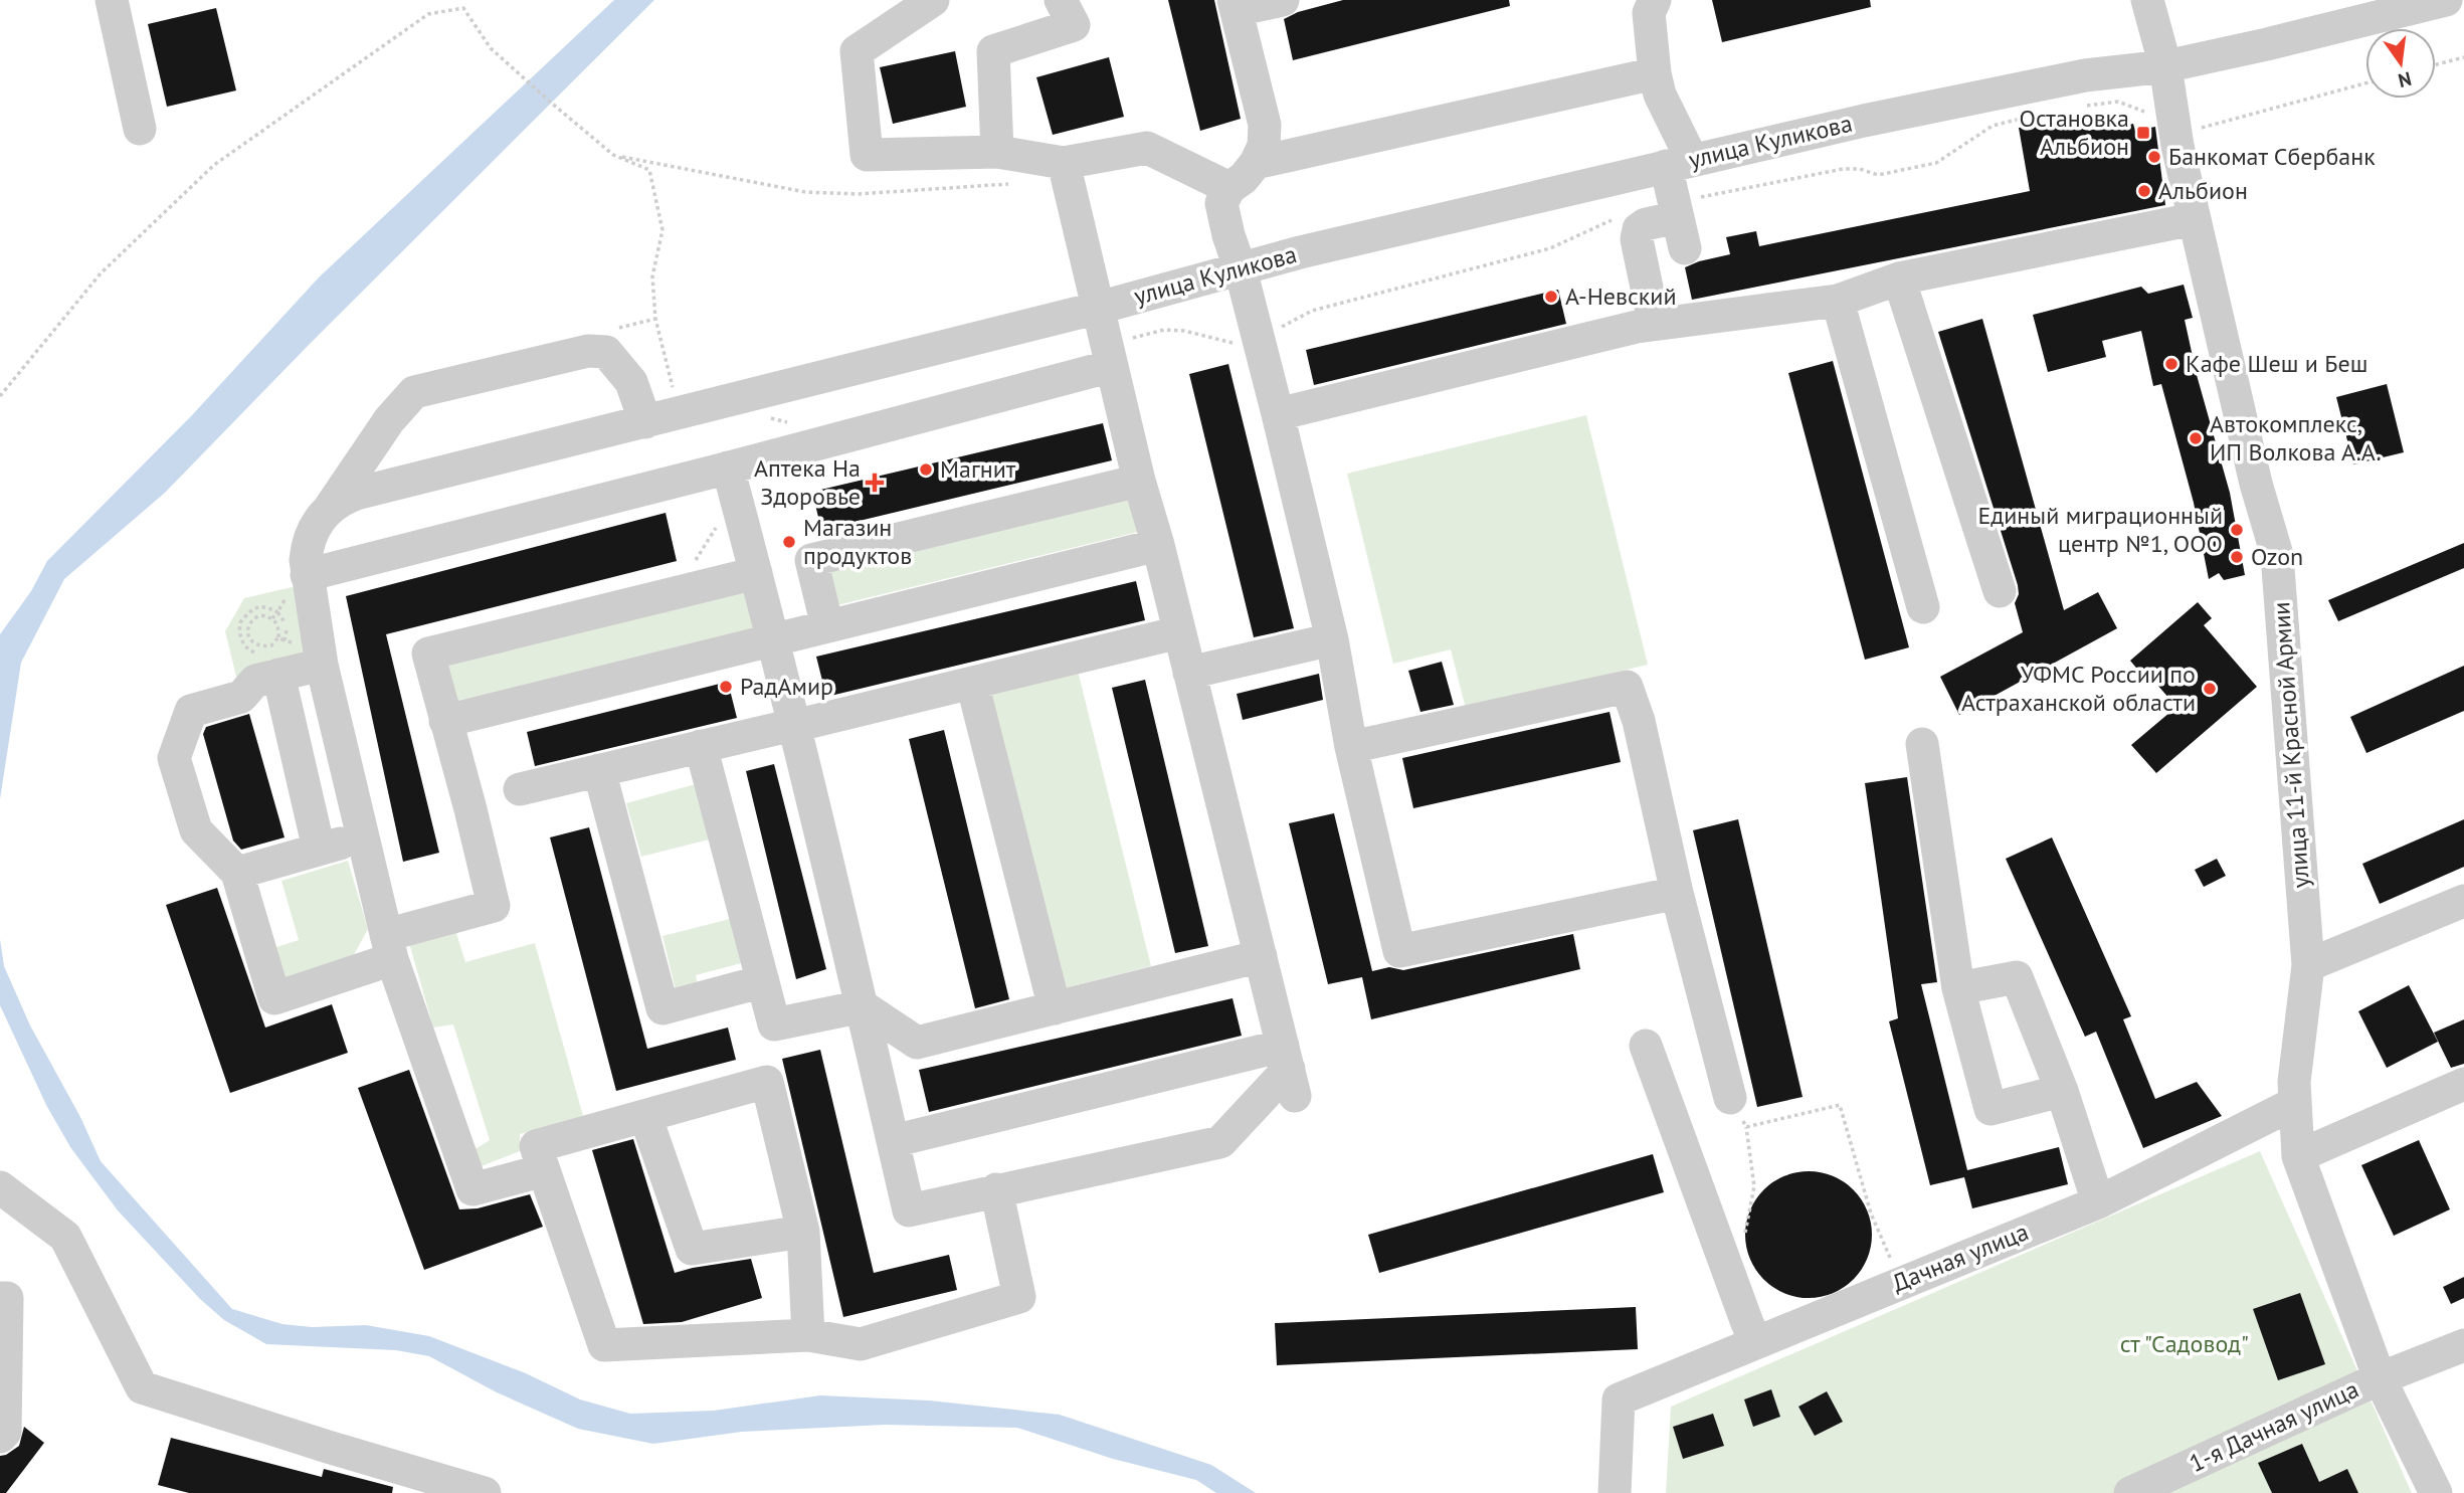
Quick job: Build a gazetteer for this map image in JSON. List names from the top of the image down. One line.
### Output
{"streets":{"street":["улица Куликова","улица 11-й Красной Армии","Дачная улица","1-я Дачная улица"]},"crossings":[["улица Куликова","улица 11-й Красной Армии"],["улица 11-й Красной Армии","Дачная улица"],["улица 11-й Красной Армии","1-я Дачная улица"]],"parks":["ст \"Садовод\""],"places":{"transit":["Остановка Альбион"],"other":["Банкомат Сбербанк","Альбион","А-Невский","Кафе Шеш и Беш","Автокомплекс, ИП Волкова А.А.","Магнит","Единый миграционный центр №1, ООО","Магазин продуктов","Ozon","РадАмир","УФМС России по Астраханской области"],"health":["Аптека На Здоровье"]},"north":"bottom"}
